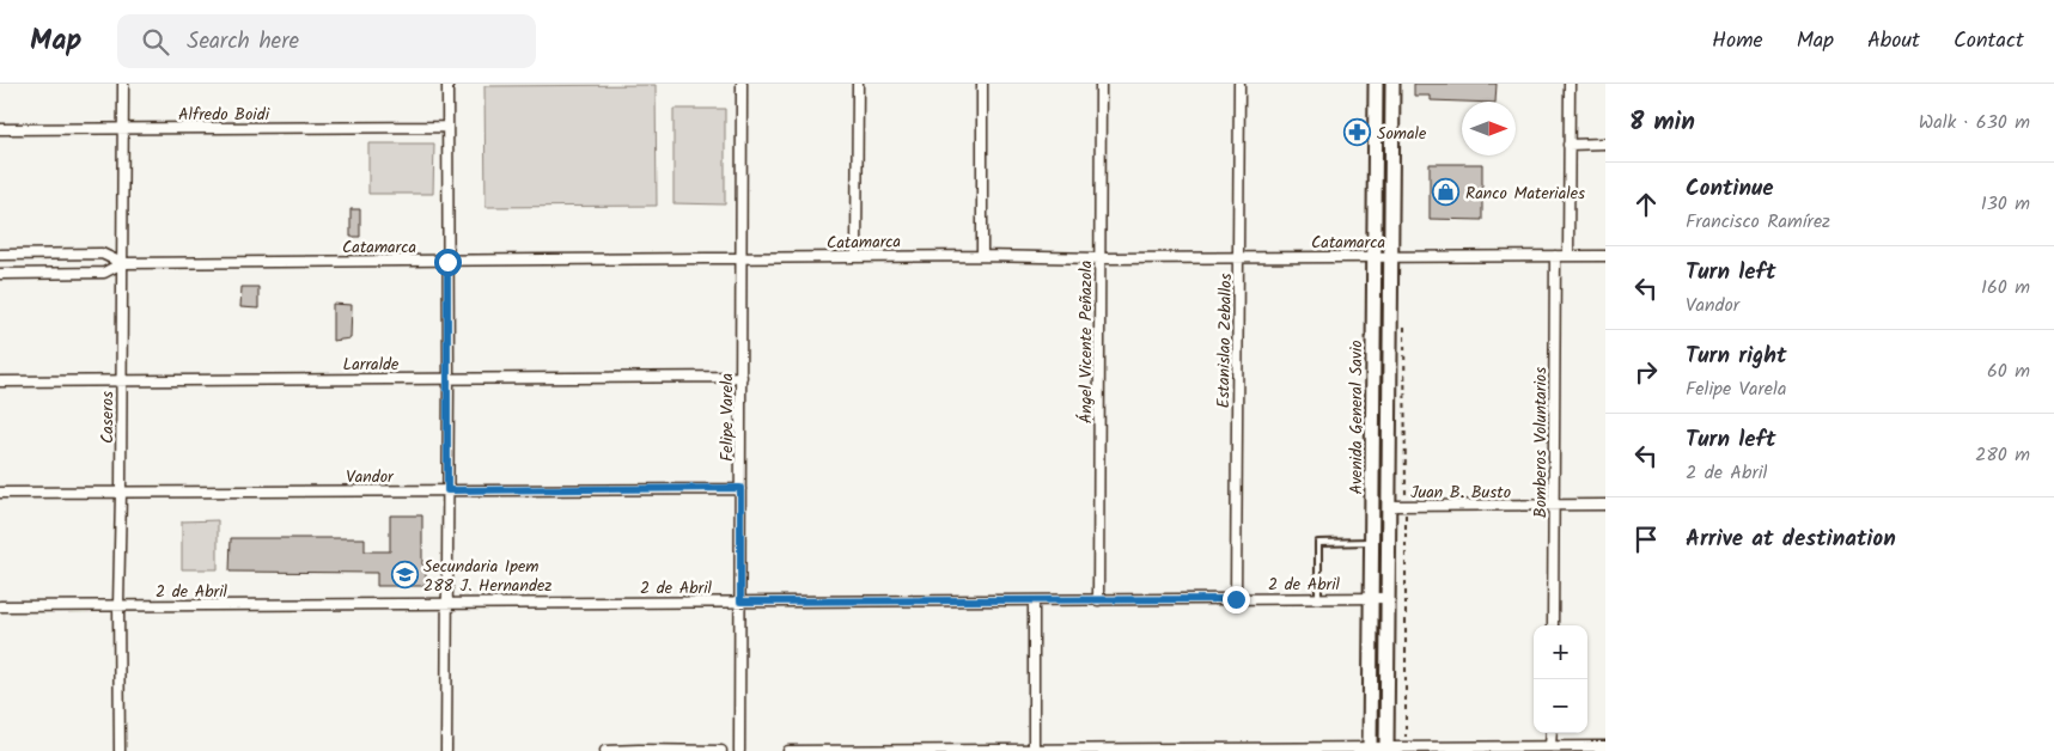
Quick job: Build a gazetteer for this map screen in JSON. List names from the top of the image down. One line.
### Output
{"streets":{"main road":["Avenida General Savio"],"street":["Alfredo Boidi","Catamarca","Estanislao Zeballos","Ángel Vicente Peñazola","Larralde","Caseros","Felipe Varela","Bomberos Voluntarios","Vandor","Juan B. Busto","2 de Abril"]},"crossings":[["Alfredo Boidi","Caseros"],["Catamarca","Estanislao Zeballos"],["Catamarca","Ángel Vicente Peñazola"],["Catamarca","Caseros"],["Catamarca","Felipe Varela"],["Catamarca","Avenida General Savio"],["Catamarca","Bomberos Voluntarios"],["Estanislao Zeballos","2 de Abril"],["Ángel Vicente Peñazola","2 de Abril"],["Larralde","Caseros"],["Larralde","Felipe Varela"],["Caseros","Vandor"],["Caseros","2 de Abril"],["Felipe Varela","Vandor"],["Felipe Varela","2 de Abril"],["Avenida General Savio","Juan B. Busto"],["Avenida General Savio","2 de Abril"],["Bomberos Voluntarios","Juan B. Busto"]],"places":{"pharmacy":["Somale"],"shop":["Ranco Materiales"],"school or university":["Secundaria Ipem 288 J. Hernandez"]},"north":"right","page":{"header":"Map","search":"Search here","nav":["Home","Map","About","Contact"],"heading":["8 min","Walk · 630 m"],"list":[["Continue","Francisco Ramírez","130 m"],["Turn left","Vandor","160 m"],["Turn right","Felipe Varela","60 m"],["Turn left","2 de Abril","280 m"],"Arrive at destination"],"map_buttons":["+","−"]}}
